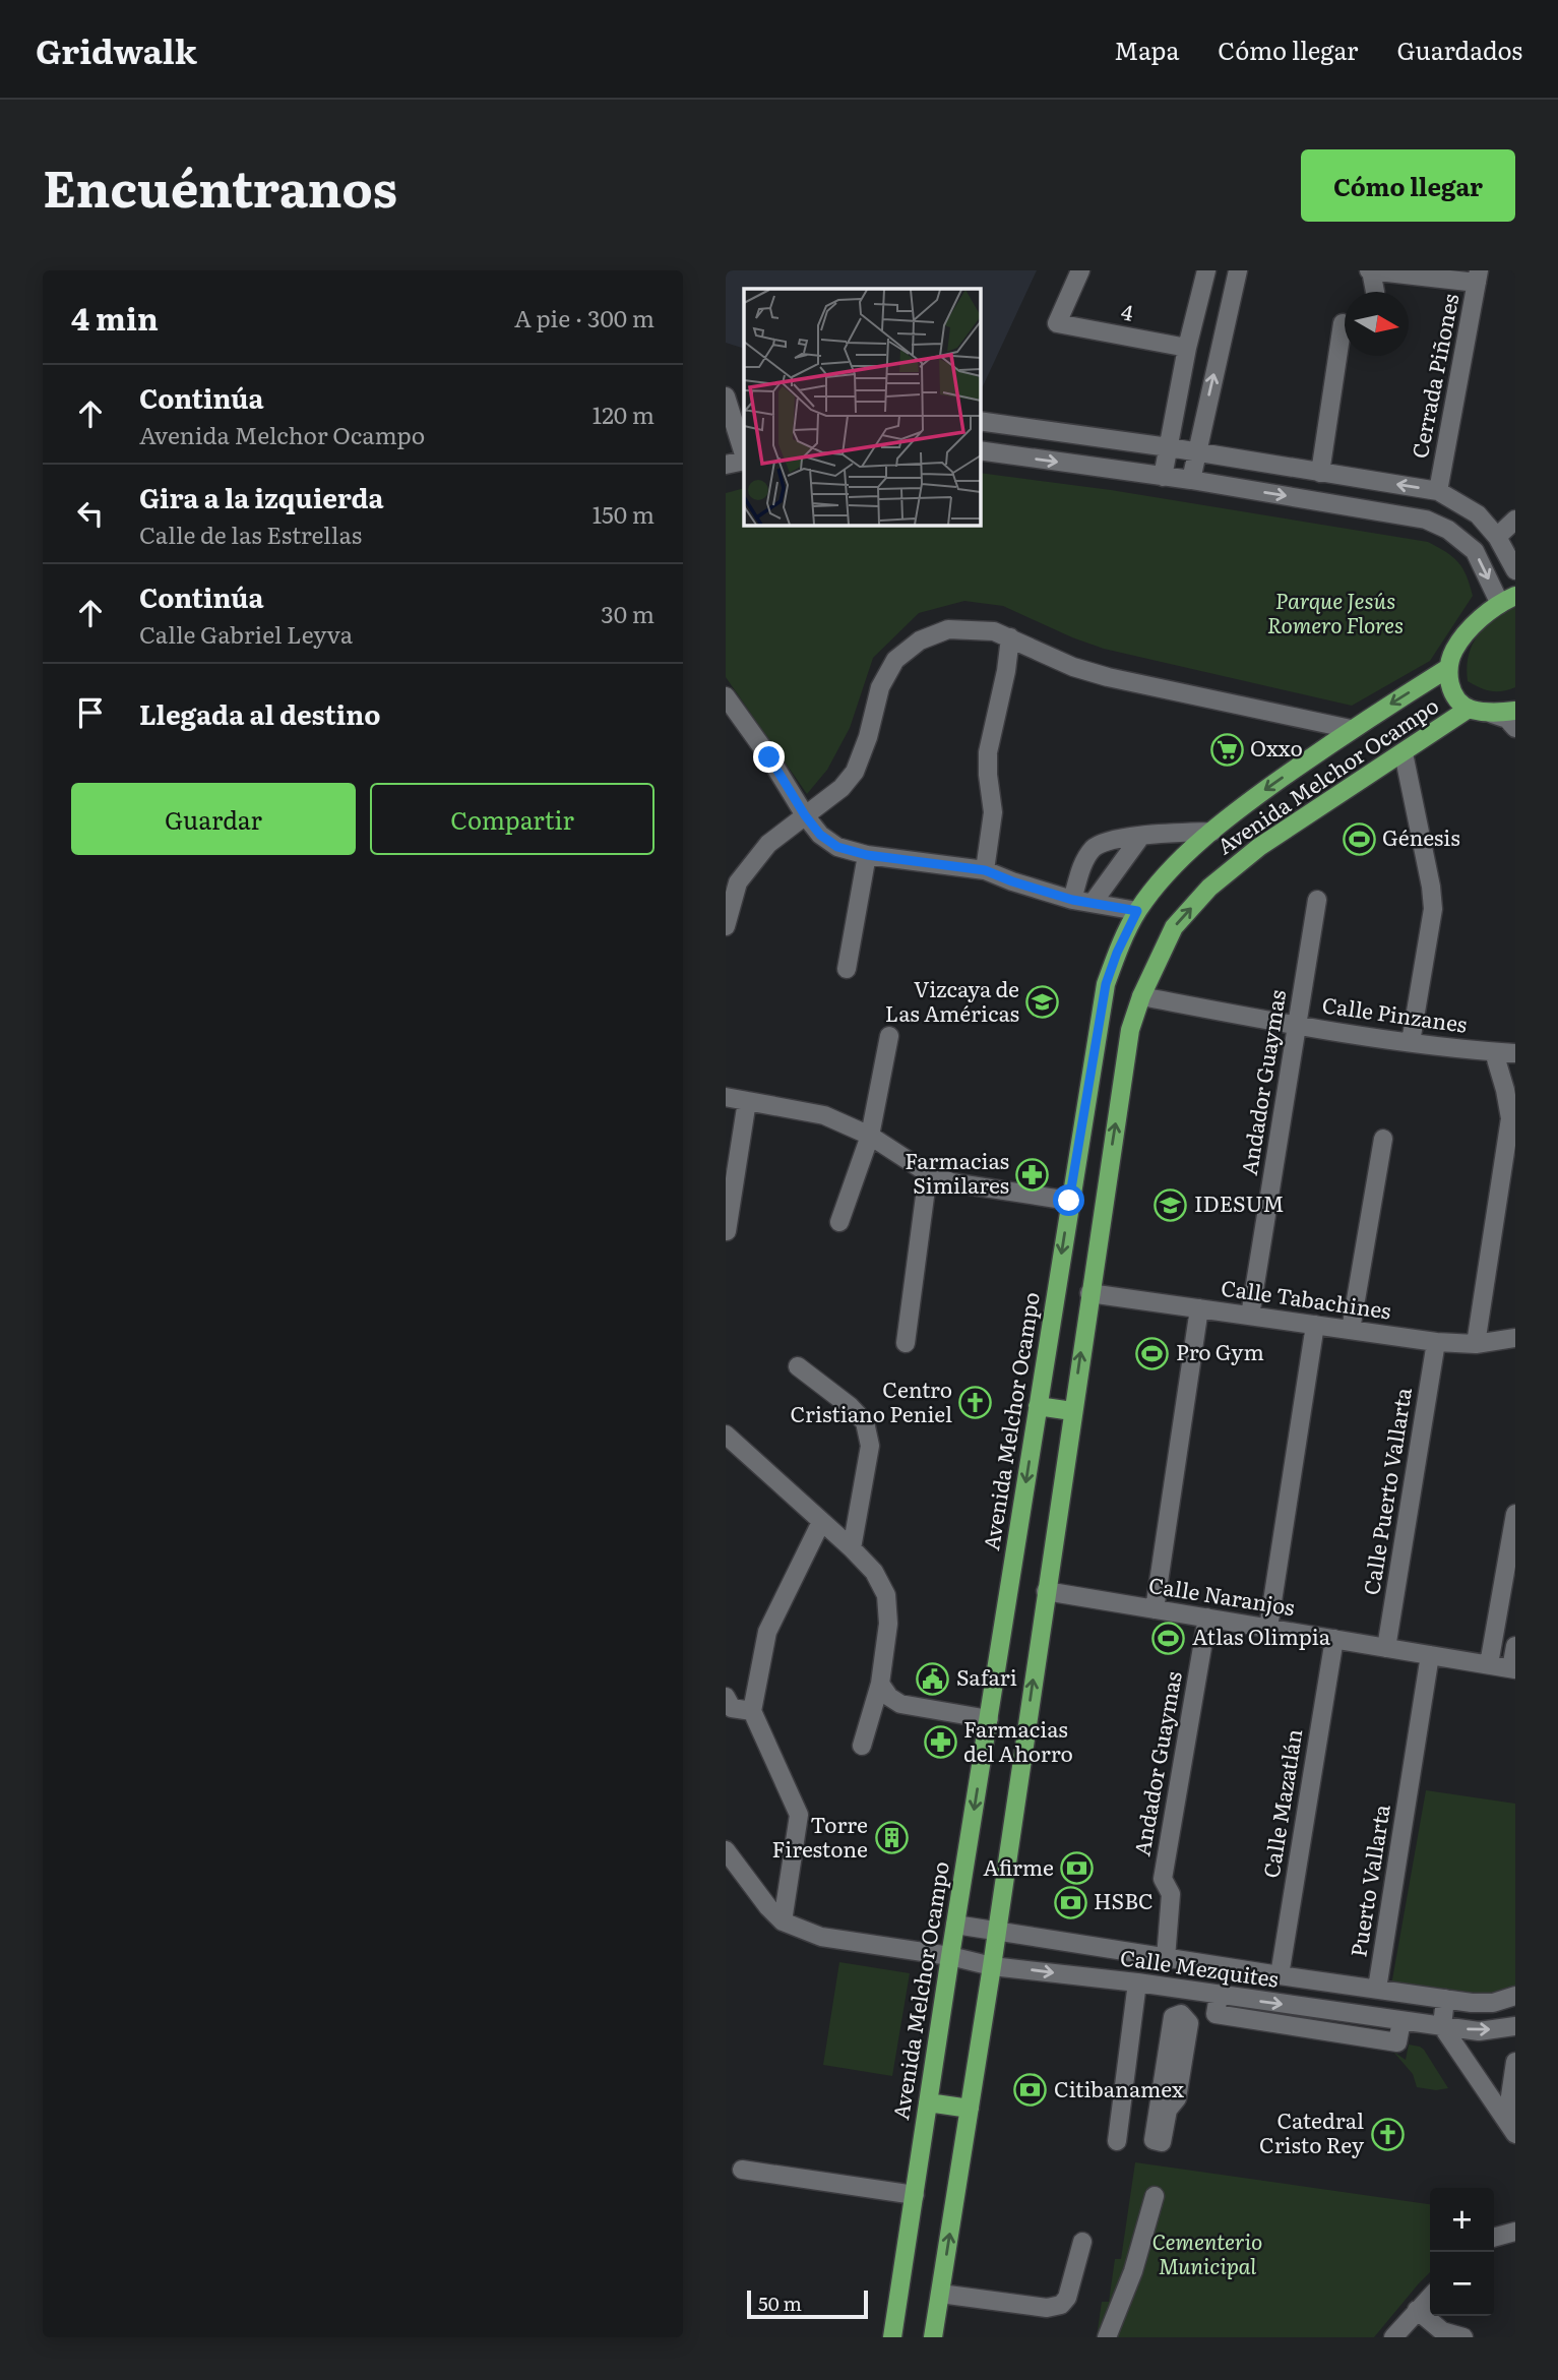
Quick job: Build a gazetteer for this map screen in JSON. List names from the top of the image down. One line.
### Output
{"streets":{"main road":["Avenida Melchor Ocampo"],"street":["4","Cerrada Piñones","Calle Pinzanes","Andador Guaymas","Calle Tabachines","Calle Puerto Vallarta","Calle Naranjos","Calle Mazatlán","Puerto Vallarta","Calle Mezquites"]},"crossings":[["Avenida Melchor Ocampo","Calle Pinzanes"],["Avenida Melchor Ocampo","Calle Tabachines"],["Avenida Melchor Ocampo","Calle Naranjos"],["Avenida Melchor Ocampo","Calle Mezquites"],["Calle Pinzanes","Andador Guaymas"],["Andador Guaymas","Calle Tabachines"],["Andador Guaymas","Calle Naranjos"],["Andador Guaymas","Calle Mezquites"],["Calle Tabachines","Calle Puerto Vallarta"],["Calle Puerto Vallarta","Calle Naranjos"],["Calle Naranjos","Calle Mazatlán"],["Calle Naranjos","Puerto Vallarta"],["Calle Mazatlán","Calle Mezquites"],["Puerto Vallarta","Calle Mezquites"]],"parks":["Parque Jesús Romero Flores","Cementerio Municipal"],"places":{"supermarket":["Oxxo"],"sports":["Génesis","Pro Gym","Atlas Olimpia"],"school or university":["Vizcaya de Las Américas","IDESUM"],"pharmacy":["Farmacias Similares","Farmacias del Ahorro"],"church":["Centro Cristiano Peniel","Catedral Cristo Rey"],"public building":["Safari"],"building":["Torre Firestone"],"bank":["Afirme","HSBC","Citibanamex"]},"scale_bar":"50 m","north":"right","page":{"header":"Gridwalk","nav":["Mapa","Cómo llegar","Guardados"],"title":"Encuéntranos","buttons":["Cómo llegar",["Guardar","Compartir"]],"heading":["4 min","A pie · 300 m"],"list":[["Continúa","Avenida Melchor Ocampo","120 m"],["Gira a la izquierda","Calle de las Estrellas","150 m"],["Continúa","Calle Gabriel Leyva","30 m"],"Llegada al destino"],"map_buttons":["+","−"],"scale":"50 m"}}
